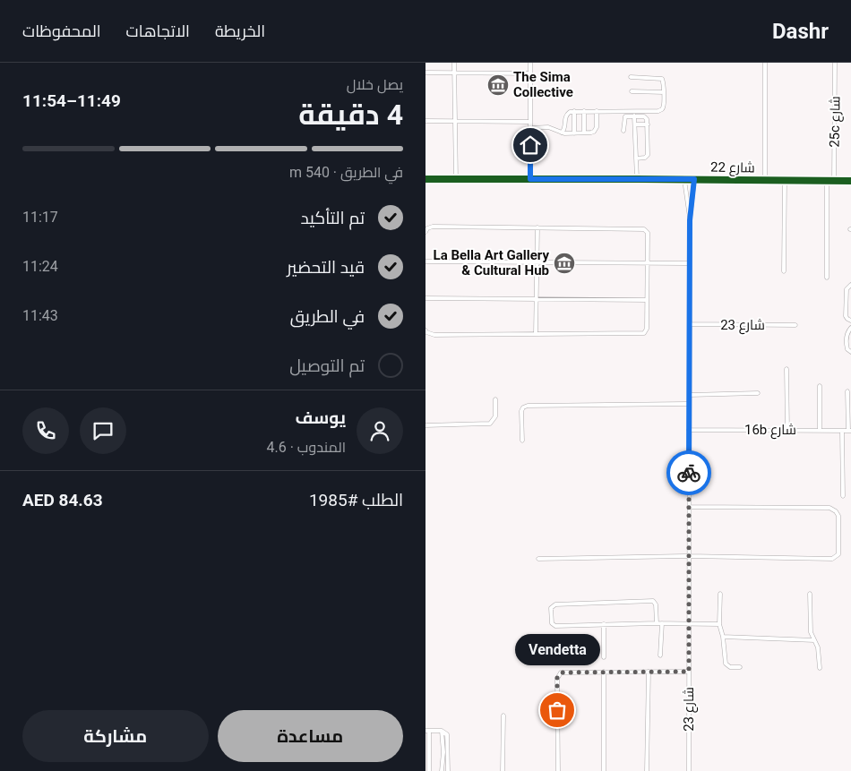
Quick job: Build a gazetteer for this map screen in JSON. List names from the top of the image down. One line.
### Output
{"streets":{"street":["شارع 22"],"lane":["25c شارع","شارع 23","16b شارع"]},"crossings":[["25c شارع","شارع 22"],["شارع 22","شارع 23"],["شارع 23","16b شارع"]],"places":{"museum":["The Sima Collective","La Bella Art Gallery & Cultural Hub"],"other":["Vendetta"]},"page":{"header":"Dashr","nav":["الخريطة","الاتجاهات","المحفوظات"],"heading":["4 دقيقة","يصل خلال","11:49–11:54"],"panel":["يوسف","المندوب · 4.6","الطلب #1985","AED 84.63"],"bar":"في الطريق · 540 m","list":[["تم التأكيد","11:17"],["قيد التحضير","11:24"],["في الطريق","11:43"],"تم التوصيل"],"bubble":"Vendetta","buttons":["مساعدة","مشاركة"]}}
